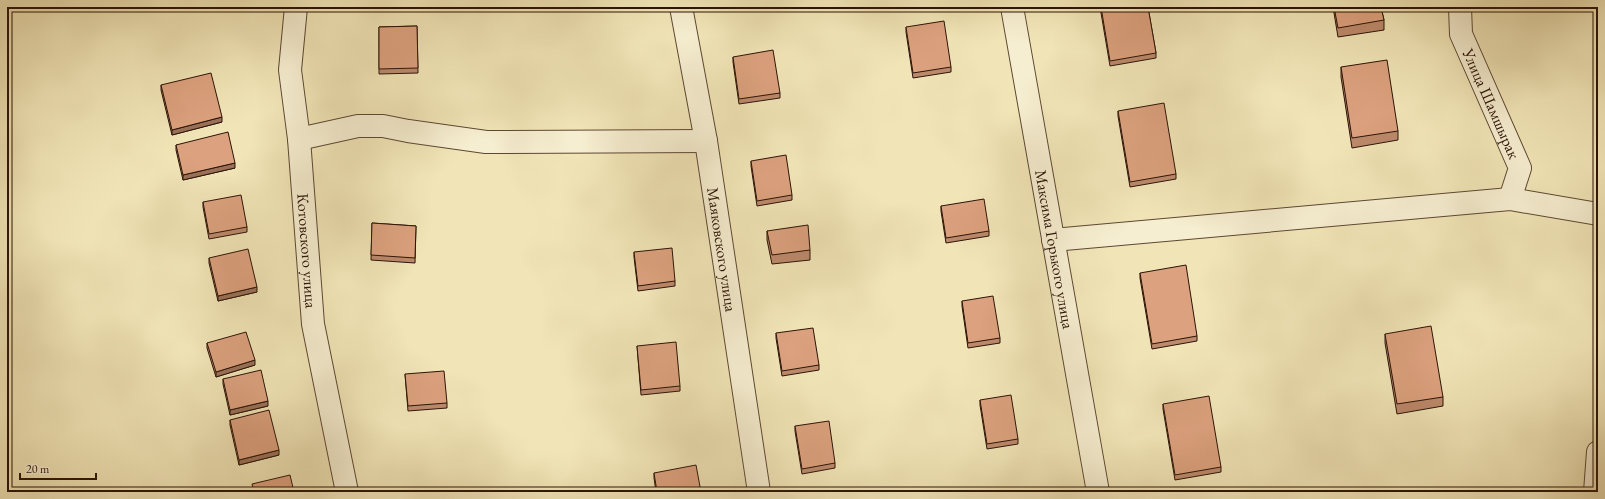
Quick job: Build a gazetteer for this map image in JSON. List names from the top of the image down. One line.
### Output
{"streets":{"street":["Улица Шамшырак","Маяковского улица","Максима Горького улица","Котовского улица"]},"scale_bar":"20 m"}
